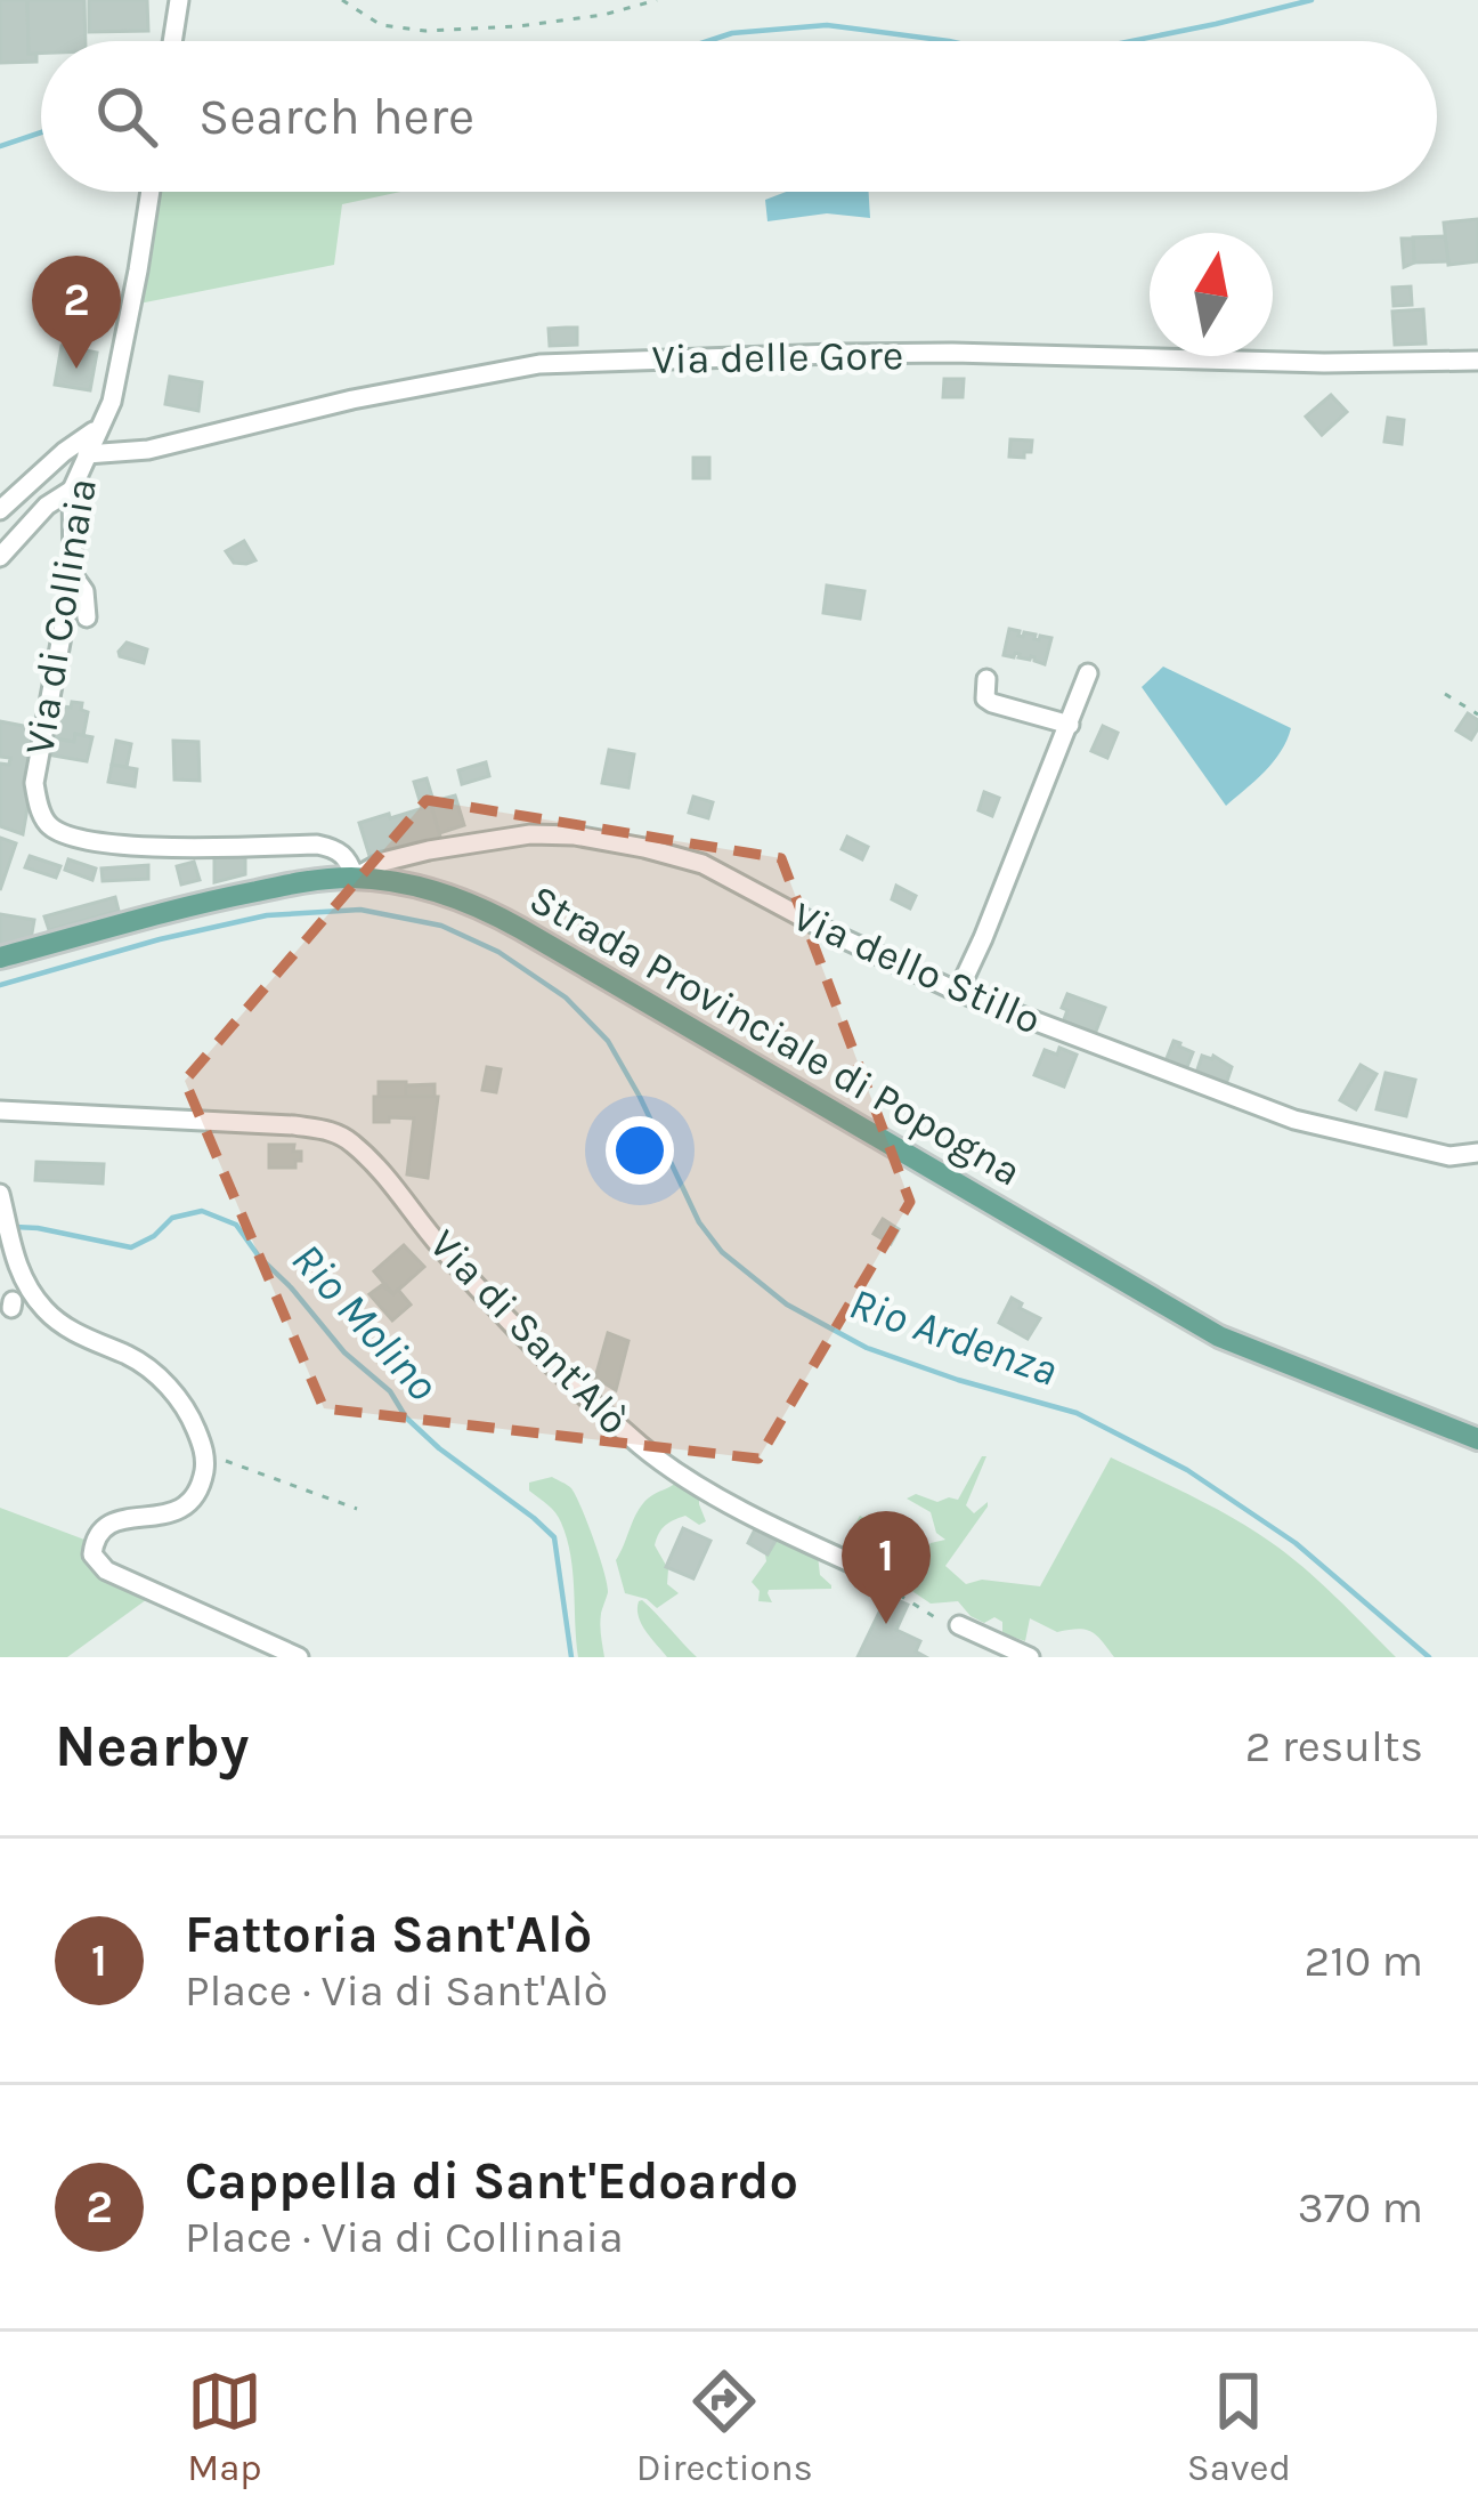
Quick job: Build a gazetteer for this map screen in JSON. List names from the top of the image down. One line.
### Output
{"streets":{"main road":["Strada Provinciale di Popogna"],"street":["Via delle Gore","Via di Collinaia","Via dello Stillo","Via di Sant'Alò"]},"crossings":[["Via delle Gore","Via di Collinaia"],["Via di Collinaia","Via dello Stillo"],["Via di Collinaia","Strada Provinciale di Popogna"],["Via dello Stillo","Strada Provinciale di Popogna"]],"water":["Rio Molino","Rio Ardenza"],"north":"top","page":{"search":"Search here","pins":["2","1"],"heading":["Nearby","2 results"],"list":[{"mark":"1","name":"Fattoria Sant'Alò","note":"Place · Via di Sant'Alò","value":"210 m"},{"mark":"2","name":"Cappella di Sant'Edoardo","note":"Place · Via di Collinaia","value":"370 m"}],"nav":["Map","Directions","Saved"]}}
